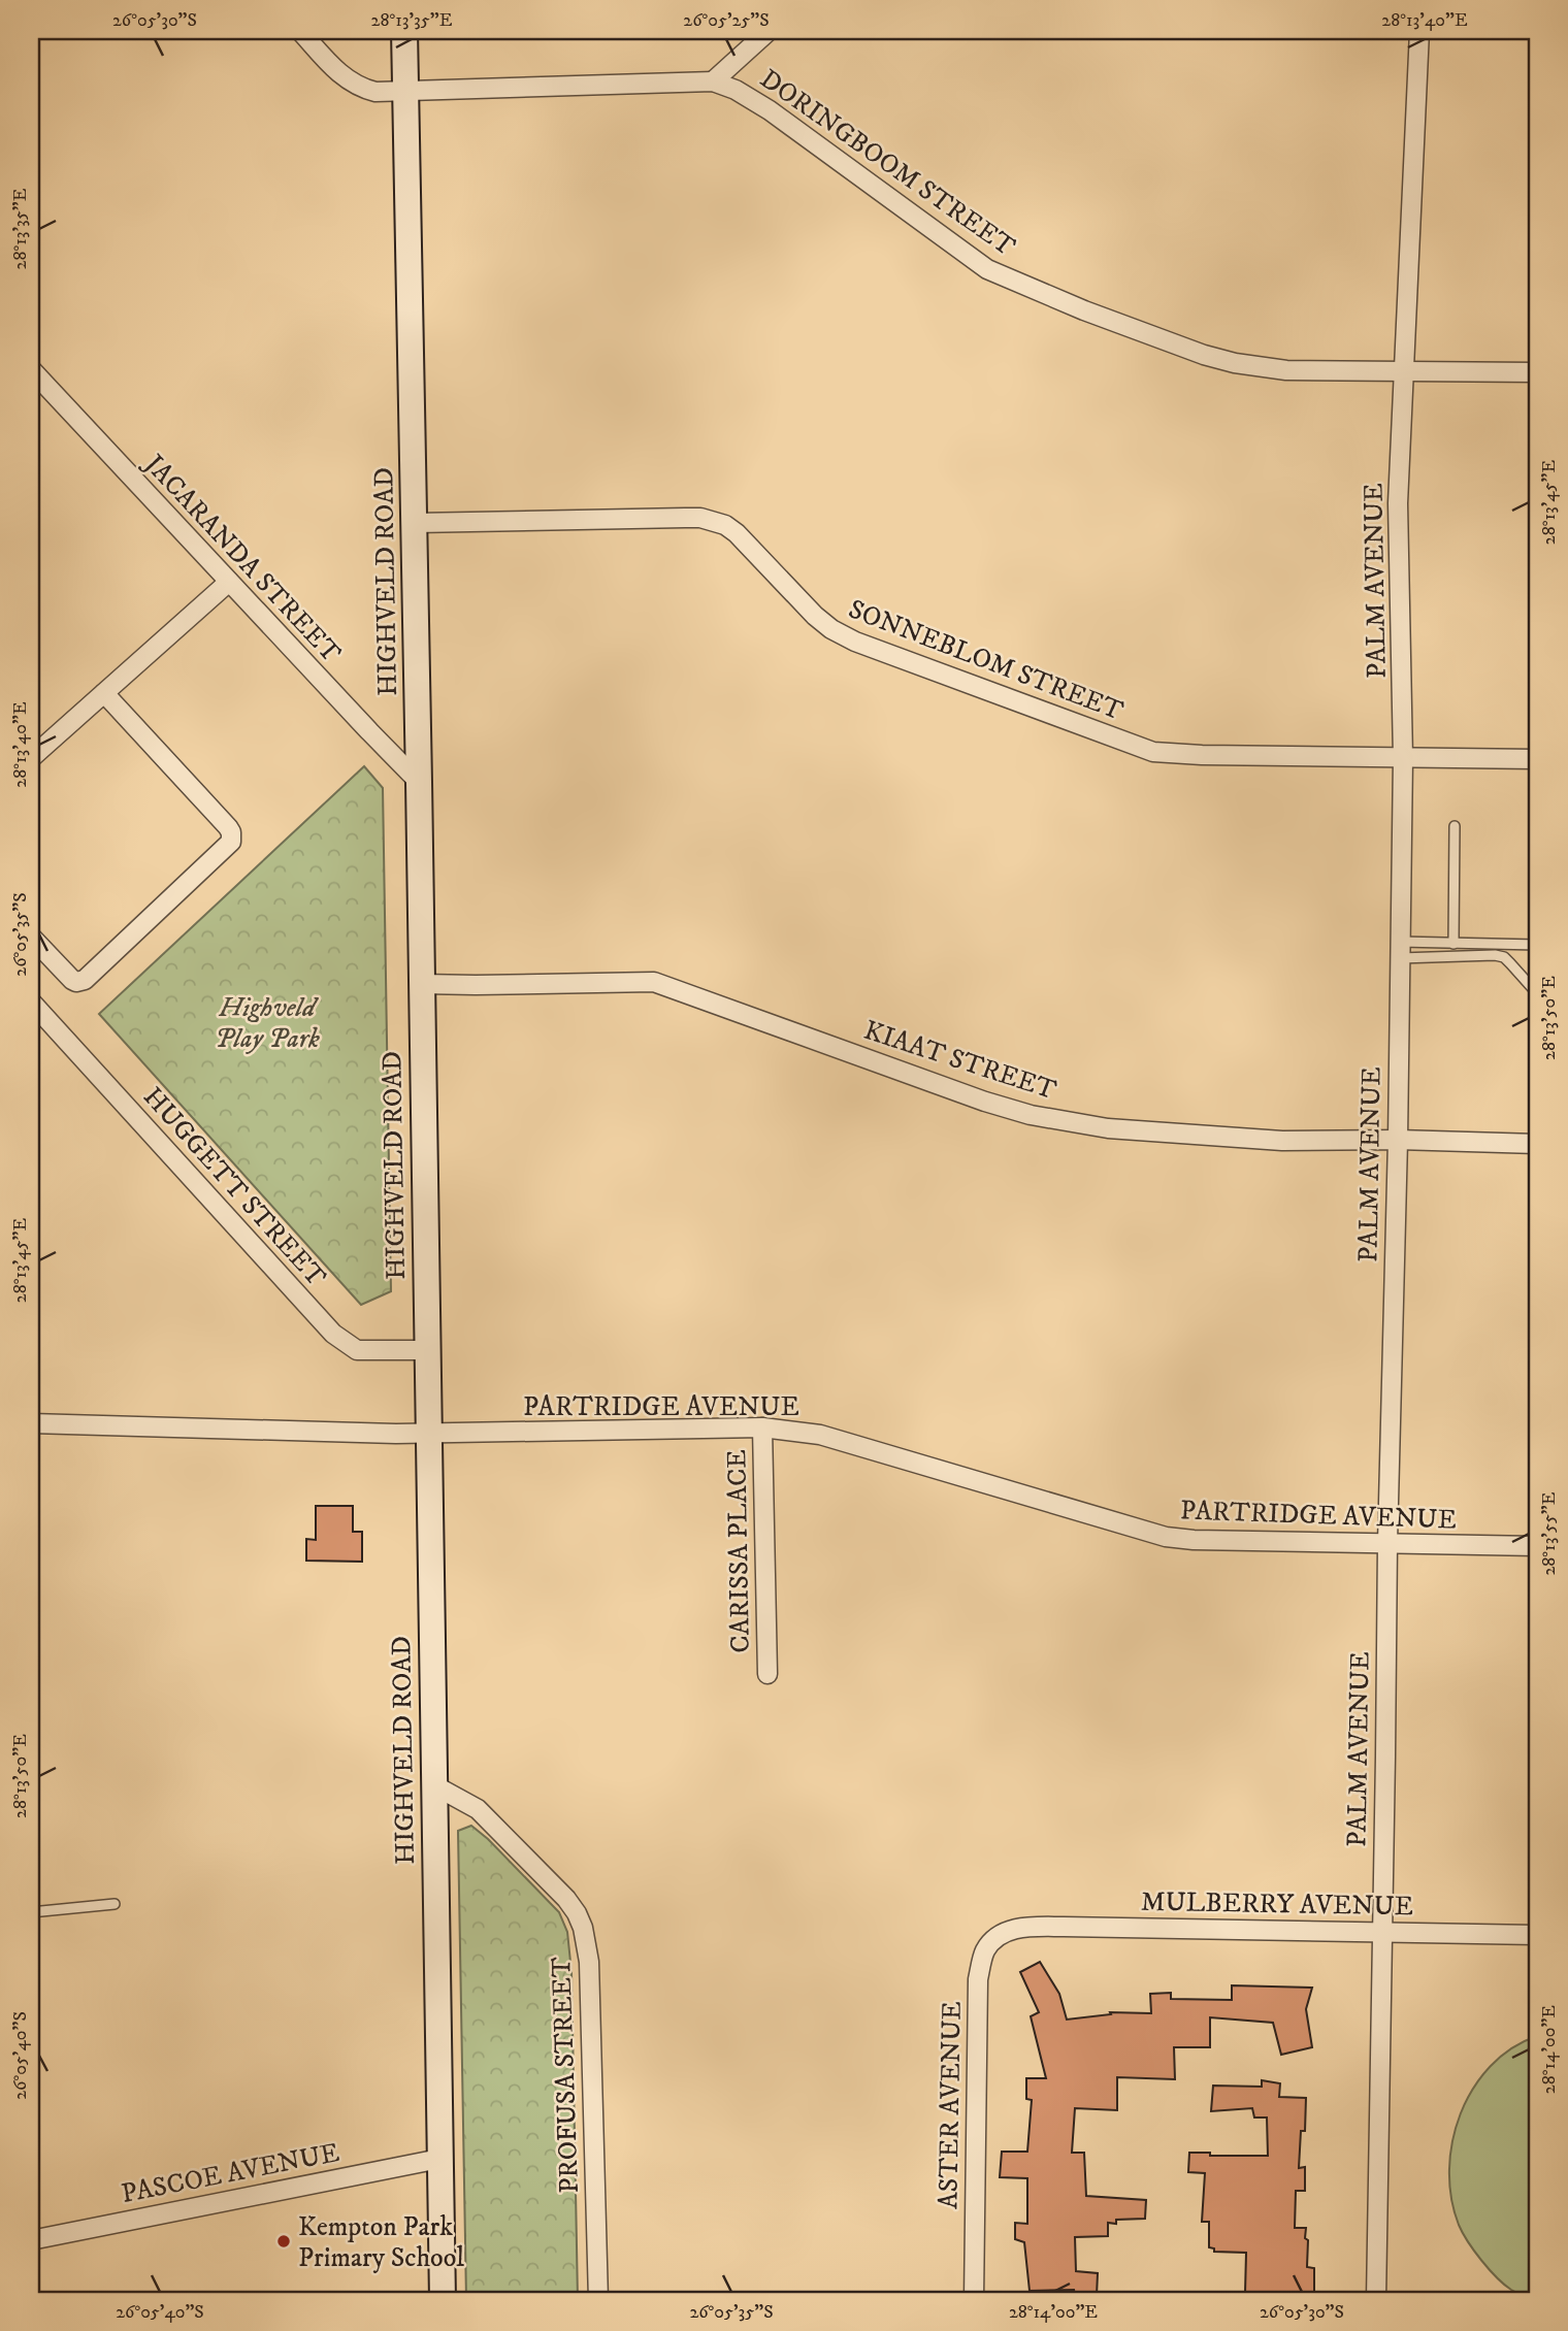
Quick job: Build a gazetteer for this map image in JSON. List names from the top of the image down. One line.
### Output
{"streets":{"street":["DORINGBOOM STREET","JACARANDA STREET","PALM AVENUE","HIGHVELD ROAD","SONNEBLOM STREET","KIAAT STREET","HUGGETT STREET","PARTRIDGE AVENUE","CARISSA PLACE","MULBERRY AVENUE","PROFUSA STREET","ASTER AVENUE","PASCOE AVENUE"]},"crossings":[["DORINGBOOM STREET","PALM AVENUE"],["JACARANDA STREET","HIGHVELD ROAD"],["PALM AVENUE","SONNEBLOM STREET"],["PALM AVENUE","KIAAT STREET"],["PALM AVENUE","PARTRIDGE AVENUE"],["PALM AVENUE","MULBERRY AVENUE"],["HIGHVELD ROAD","SONNEBLOM STREET"],["HIGHVELD ROAD","KIAAT STREET"],["HIGHVELD ROAD","HUGGETT STREET"],["HIGHVELD ROAD","PARTRIDGE AVENUE"],["HIGHVELD ROAD","PROFUSA STREET"],["HIGHVELD ROAD","PASCOE AVENUE"],["PARTRIDGE AVENUE","CARISSA PLACE"],["MULBERRY AVENUE","ASTER AVENUE"]],"parks":["Highveld Play Park"],"places":["Kempton Park Primary School"],"coordinates":["26°05'30\"S","28°13'35\"E","26°05'25\"S","28°13'40\"E","28°13'45\"E","26°05'35\"S","28°13'50\"E","28°13'55\"E","28°14'00\"E","26°05'40\"S"]}
